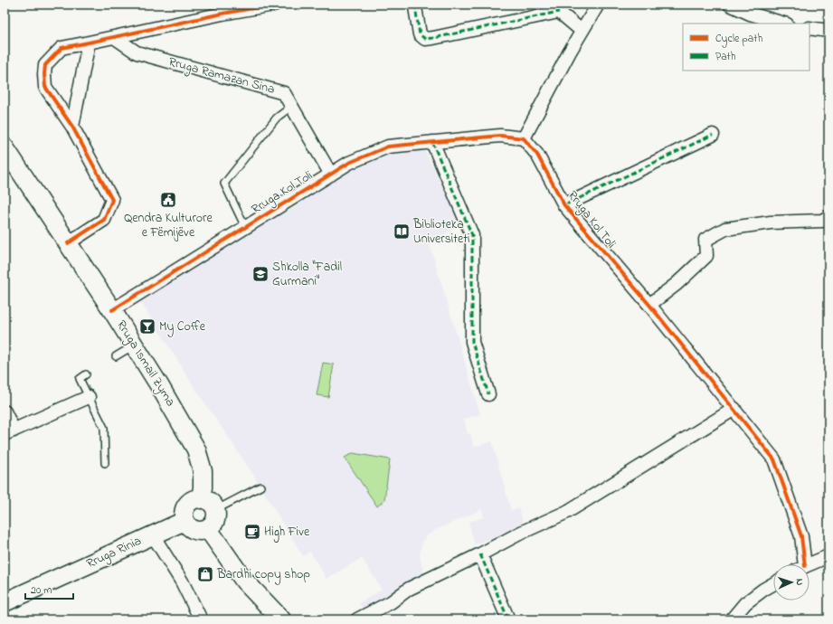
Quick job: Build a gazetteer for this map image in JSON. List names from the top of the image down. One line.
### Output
{"streets":{"main road":["Rruga Ismail Zyma","Rruga Rinia"],"street":["Rruga Ramazan Sina","Rruga Kol Toli"]},"crossings":[["Rruga Ramazan Sina","Rruga Kol Toli"],["Rruga Kol Toli","Rruga Ismail Zyma"],["Rruga Ismail Zyma","Rruga Rinia"]],"places":{"public building":["Qendra Kulturore e Fëmijëve"],"library":["Biblioteka Universiteti"],"school or university":["Shkolla \"Fadil Gurmani\""],"bar":["My Coffe"],"cafe":["High Five"],"shop":["Bardhi copy shop"]},"legend":["Cycle path","Path"],"scale_bar":"20 m","north":"right"}
